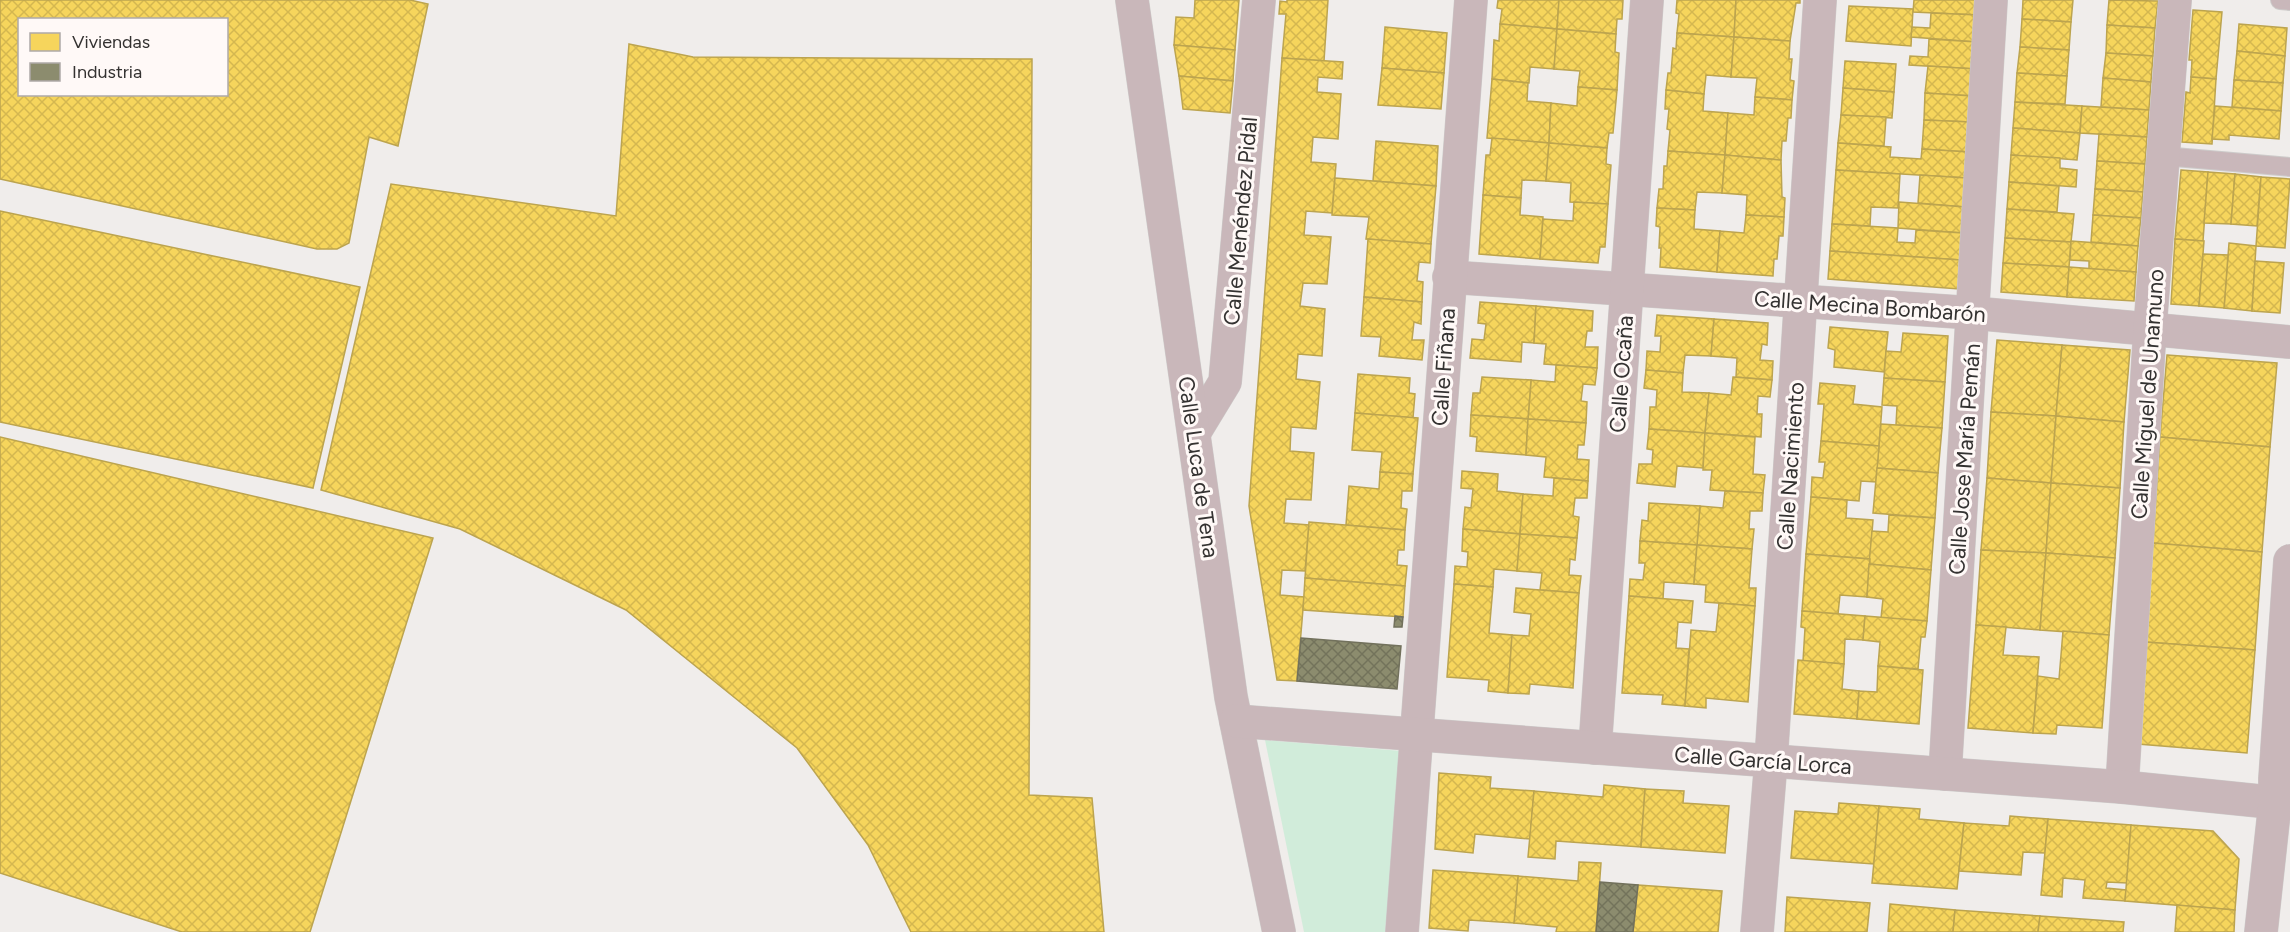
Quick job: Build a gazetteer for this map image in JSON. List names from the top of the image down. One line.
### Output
{"streets":{"street":["Calle Menéndez Pidal","Calle Mecina Bombarón","Calle Fiñana","Calle Ocaña","Calle Miguel de Unamuno","Calle Jose María Pemán","Calle Nacimiento","Calle Luca de Tena","Calle García Lorca"]},"crossings":[["Calle Menéndez Pidal","Calle Luca de Tena"],["Calle Mecina Bombarón","Calle Fiñana"],["Calle Mecina Bombarón","Calle Ocaña"],["Calle Mecina Bombarón","Calle Miguel de Unamuno"],["Calle Mecina Bombarón","Calle Jose María Pemán"],["Calle Mecina Bombarón","Calle Nacimiento"],["Calle Fiñana","Calle García Lorca"],["Calle Ocaña","Calle García Lorca"],["Calle Miguel de Unamuno","Calle García Lorca"],["Calle Jose María Pemán","Calle García Lorca"],["Calle Nacimiento","Calle García Lorca"],["Calle Luca de Tena","Calle García Lorca"]],"legend":["Viviendas","Industria"]}
